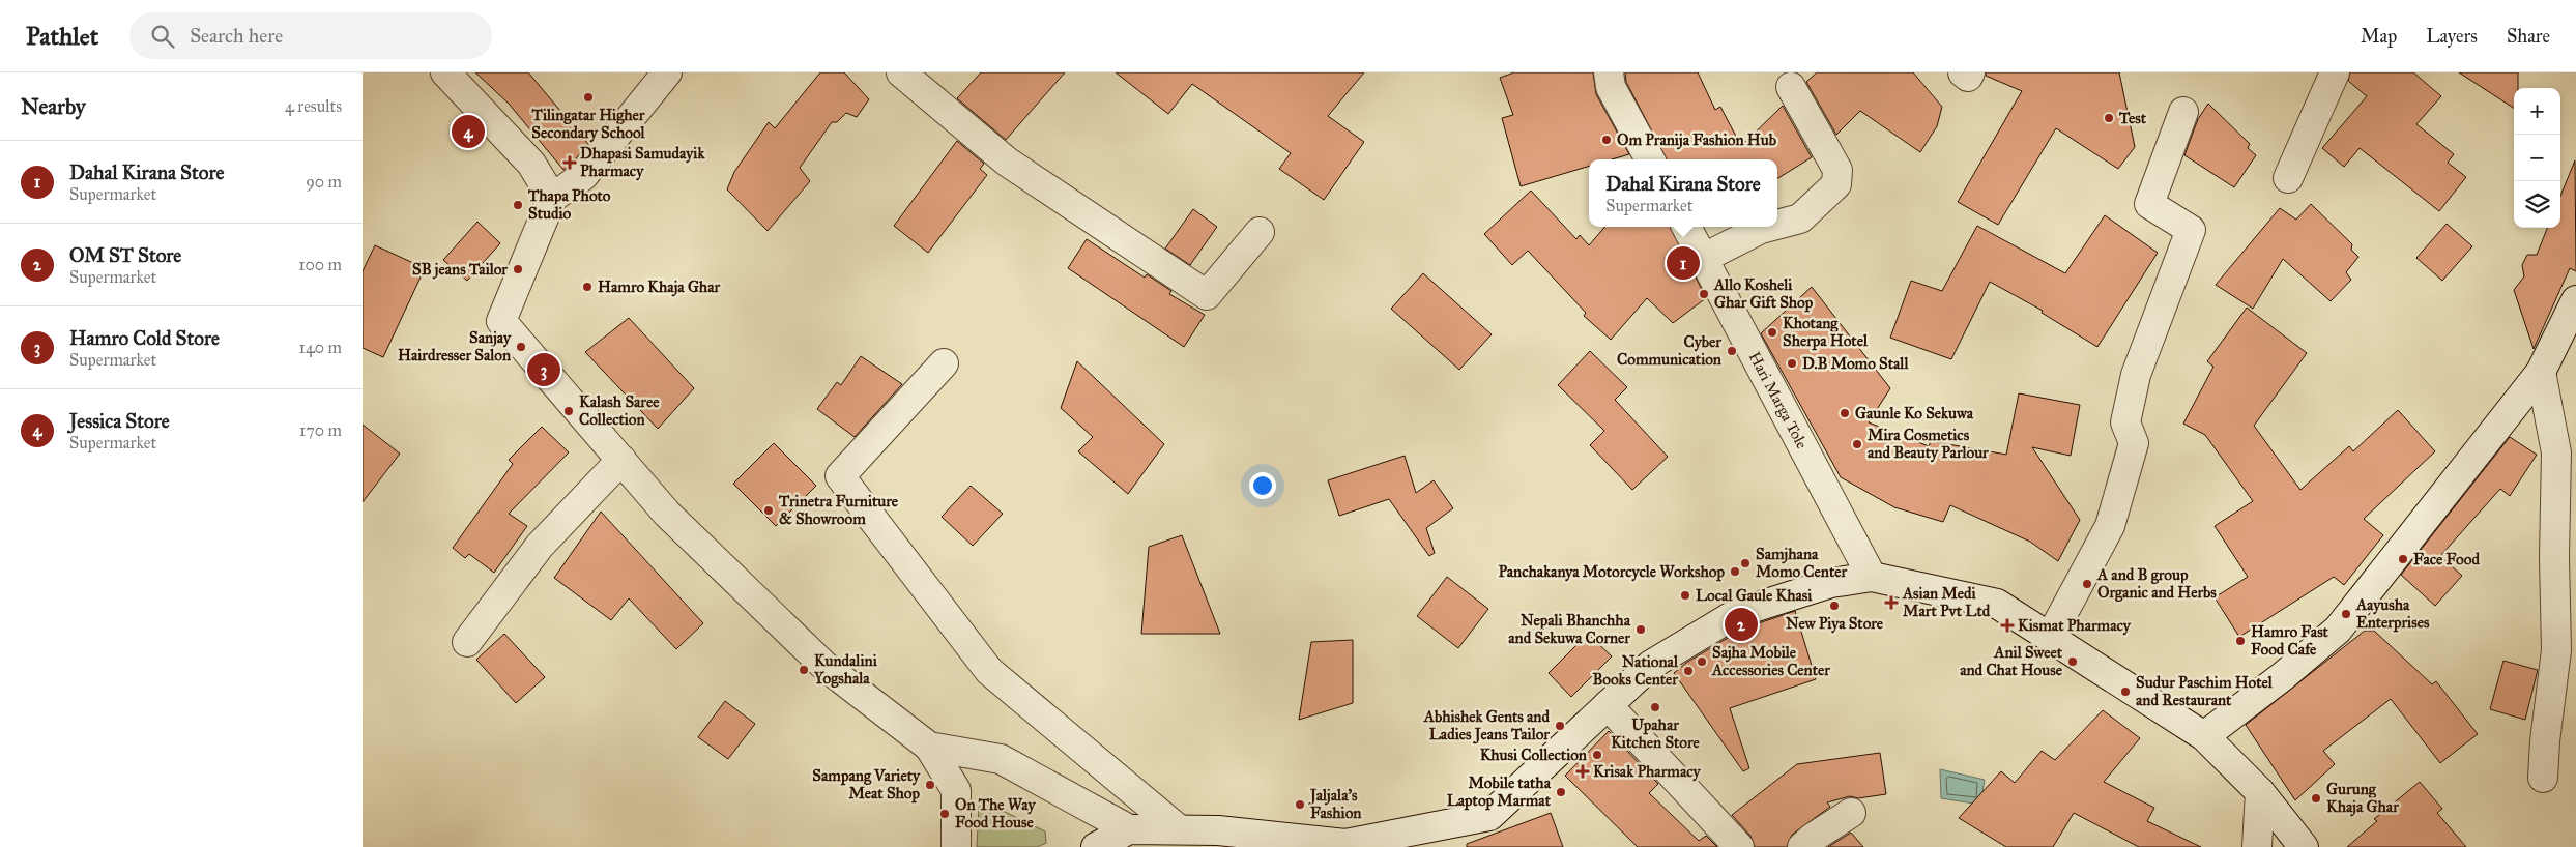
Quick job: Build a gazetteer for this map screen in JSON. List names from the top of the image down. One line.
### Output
{"streets":{"street":["Hari Marga Tole"]},"places":{"other":["Tilingatar Higher Secondary School","Test","Om Pranija Fashion Hub","Thapa Photo Studio","SB jeans Tailor","Hamro Khaja Ghar","Allo Kosheli Ghar Gift Shop","Khotang Sherpa Hotel","Sanjay Hairdresser Salon","Cyber Communication","D.B Momo Stall","Kalash Saree Collection","Gaunle Ko Sekuwa","Mira Cosmetics and Beauty Parlour","Trinetra Furniture & Showroom","Face Food","Samjhana Momo Center","Panchakanya Motorcycle Workshop","A and B group Organic and Herbs","Local Gaule Khasi","New Piya Store","Aayusha Enterprises","Nepali Bhanchha and Sekuwa Corner","Hamro Fast Food Cafe","Sajha Mobile Accessories Center","Anil Sweet and Chat House","Kundalini Yogshala","National Books Center","Sudur Paschim Hotel and Restaurant","Upahar Kitchen Store","Abhishek Gents and Ladies Jeans Tailor","Khusi Collection","Sampang Variety Meat Shop","Mobile tatha Laptop Marmat","Gurung Khaja Ghar","Jaljala's Fashion","On The Way Food House"],"health":["Dhapasi Samudayik Pharmacy","Asian Medi Mart Pvt Ltd","Kismat Pharmacy","Krisak Pharmacy"]},"page":{"header":"Pathlet","search":"Search here","nav":["Map","Layers","Share"],"heading":["Nearby","4 results"],"map_buttons":["+","−"],"pins":["4","1","3","2"],"list":[{"mark":"1","name":"Dahal Kirana Store","note":"Supermarket","value":"90 m"},{"mark":"2","name":"OM ST Store","note":"Supermarket","value":"100 m"},{"mark":"3","name":"Hamro Cold Store","note":"Supermarket","value":"140 m"},{"mark":"4","name":"Jessica Store","note":"Supermarket","value":"170 m"}],"popup":["Dahal Kirana Store","Supermarket"]}}
